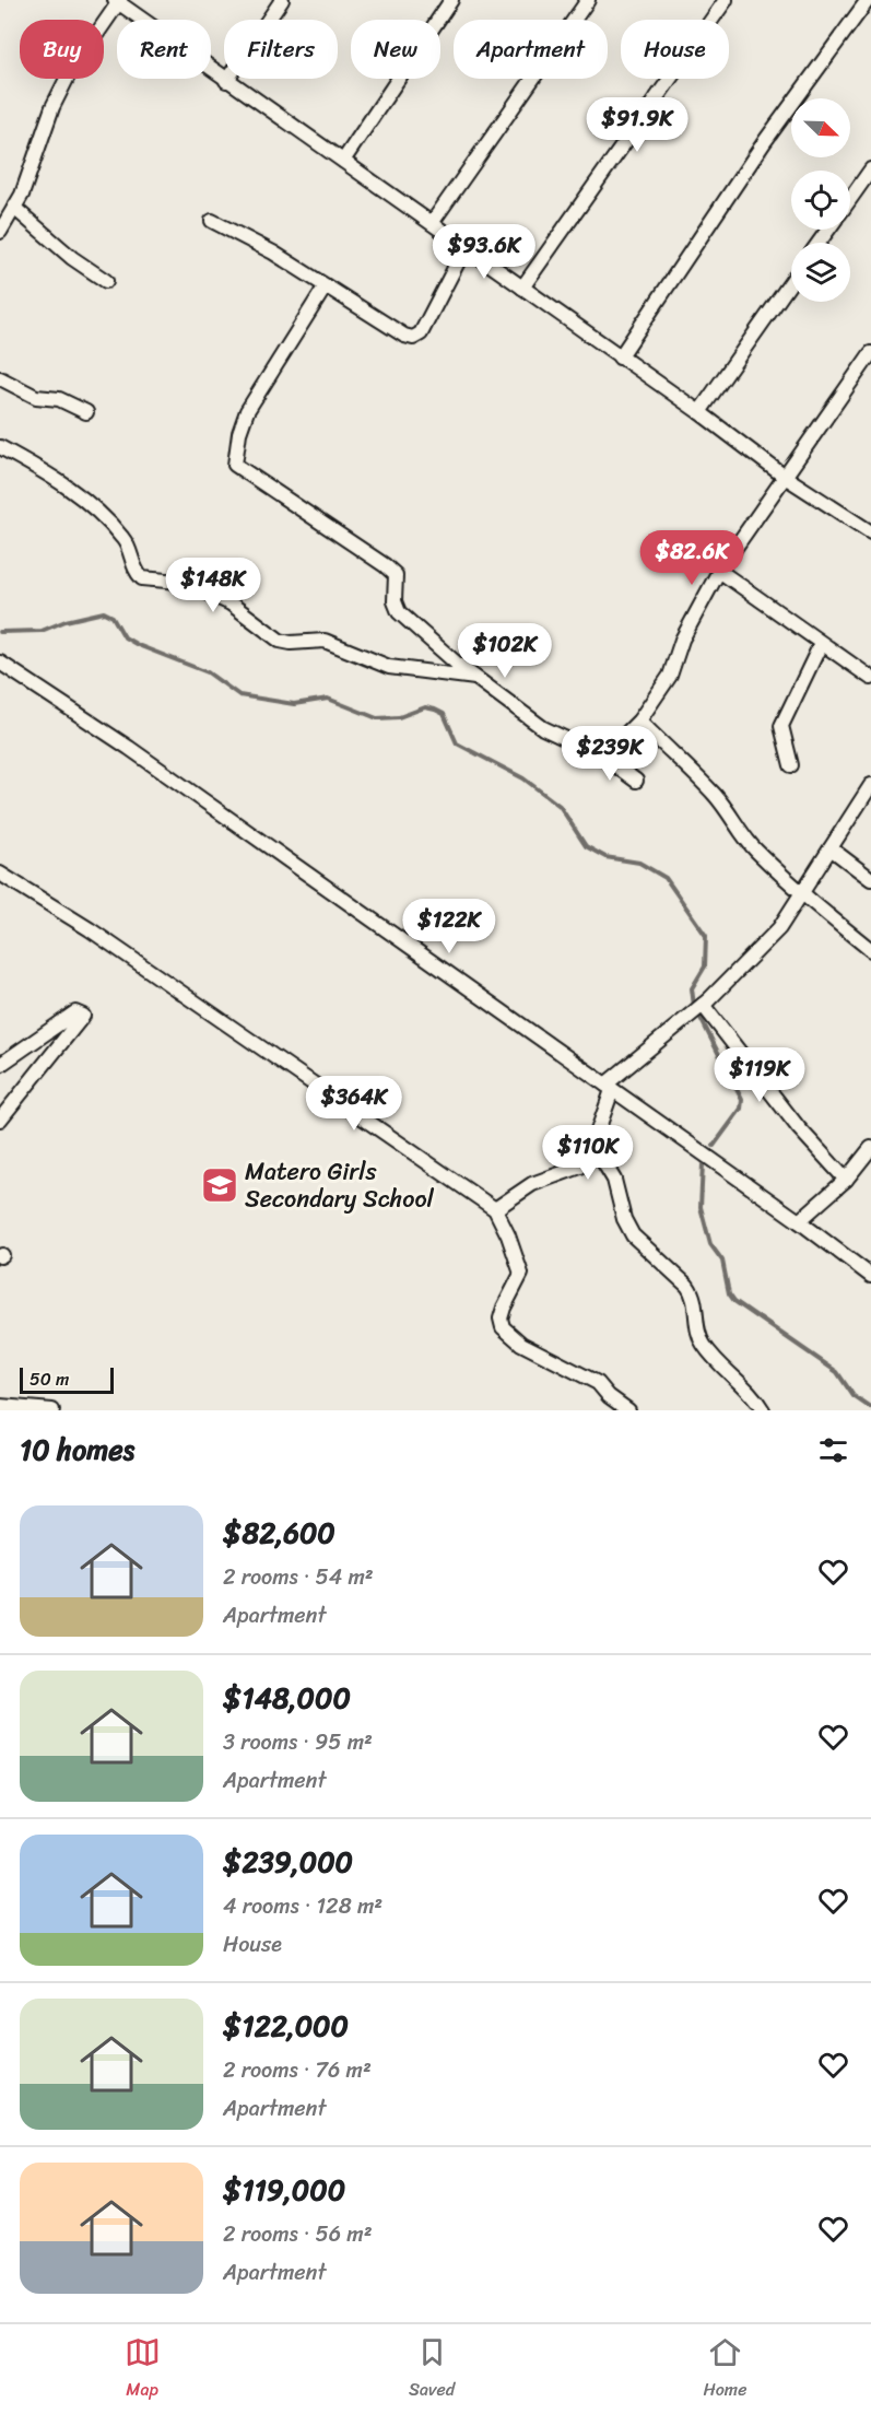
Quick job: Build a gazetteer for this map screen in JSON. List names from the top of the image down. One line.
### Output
{"places":{"school or university":["Matero Girls Secondary School"]},"scale_bar":"50 m","north":"bottom right","page":{"chip":["Buy","Rent","Filters","New","Apartment","House"],"price":["$91.9K","$93.6K","$82.6K","$148K","$102K","$239K","$122K","$119K","$364K","$110K"],"scale":"50 m","heading":"10 homes","list":[{"name":"$82,600","note":"2 rooms · 54 m² · Apartment"},{"name":"$148,000","note":"3 rooms · 95 m² · Apartment"},{"name":"$239,000","note":"4 rooms · 128 m² · House"},{"name":"$122,000","note":"2 rooms · 76 m² · Apartment"},{"name":"$119,000","note":"2 rooms · 56 m² · Apartment"}],"tabs":["Map","Saved","Home"]}}
